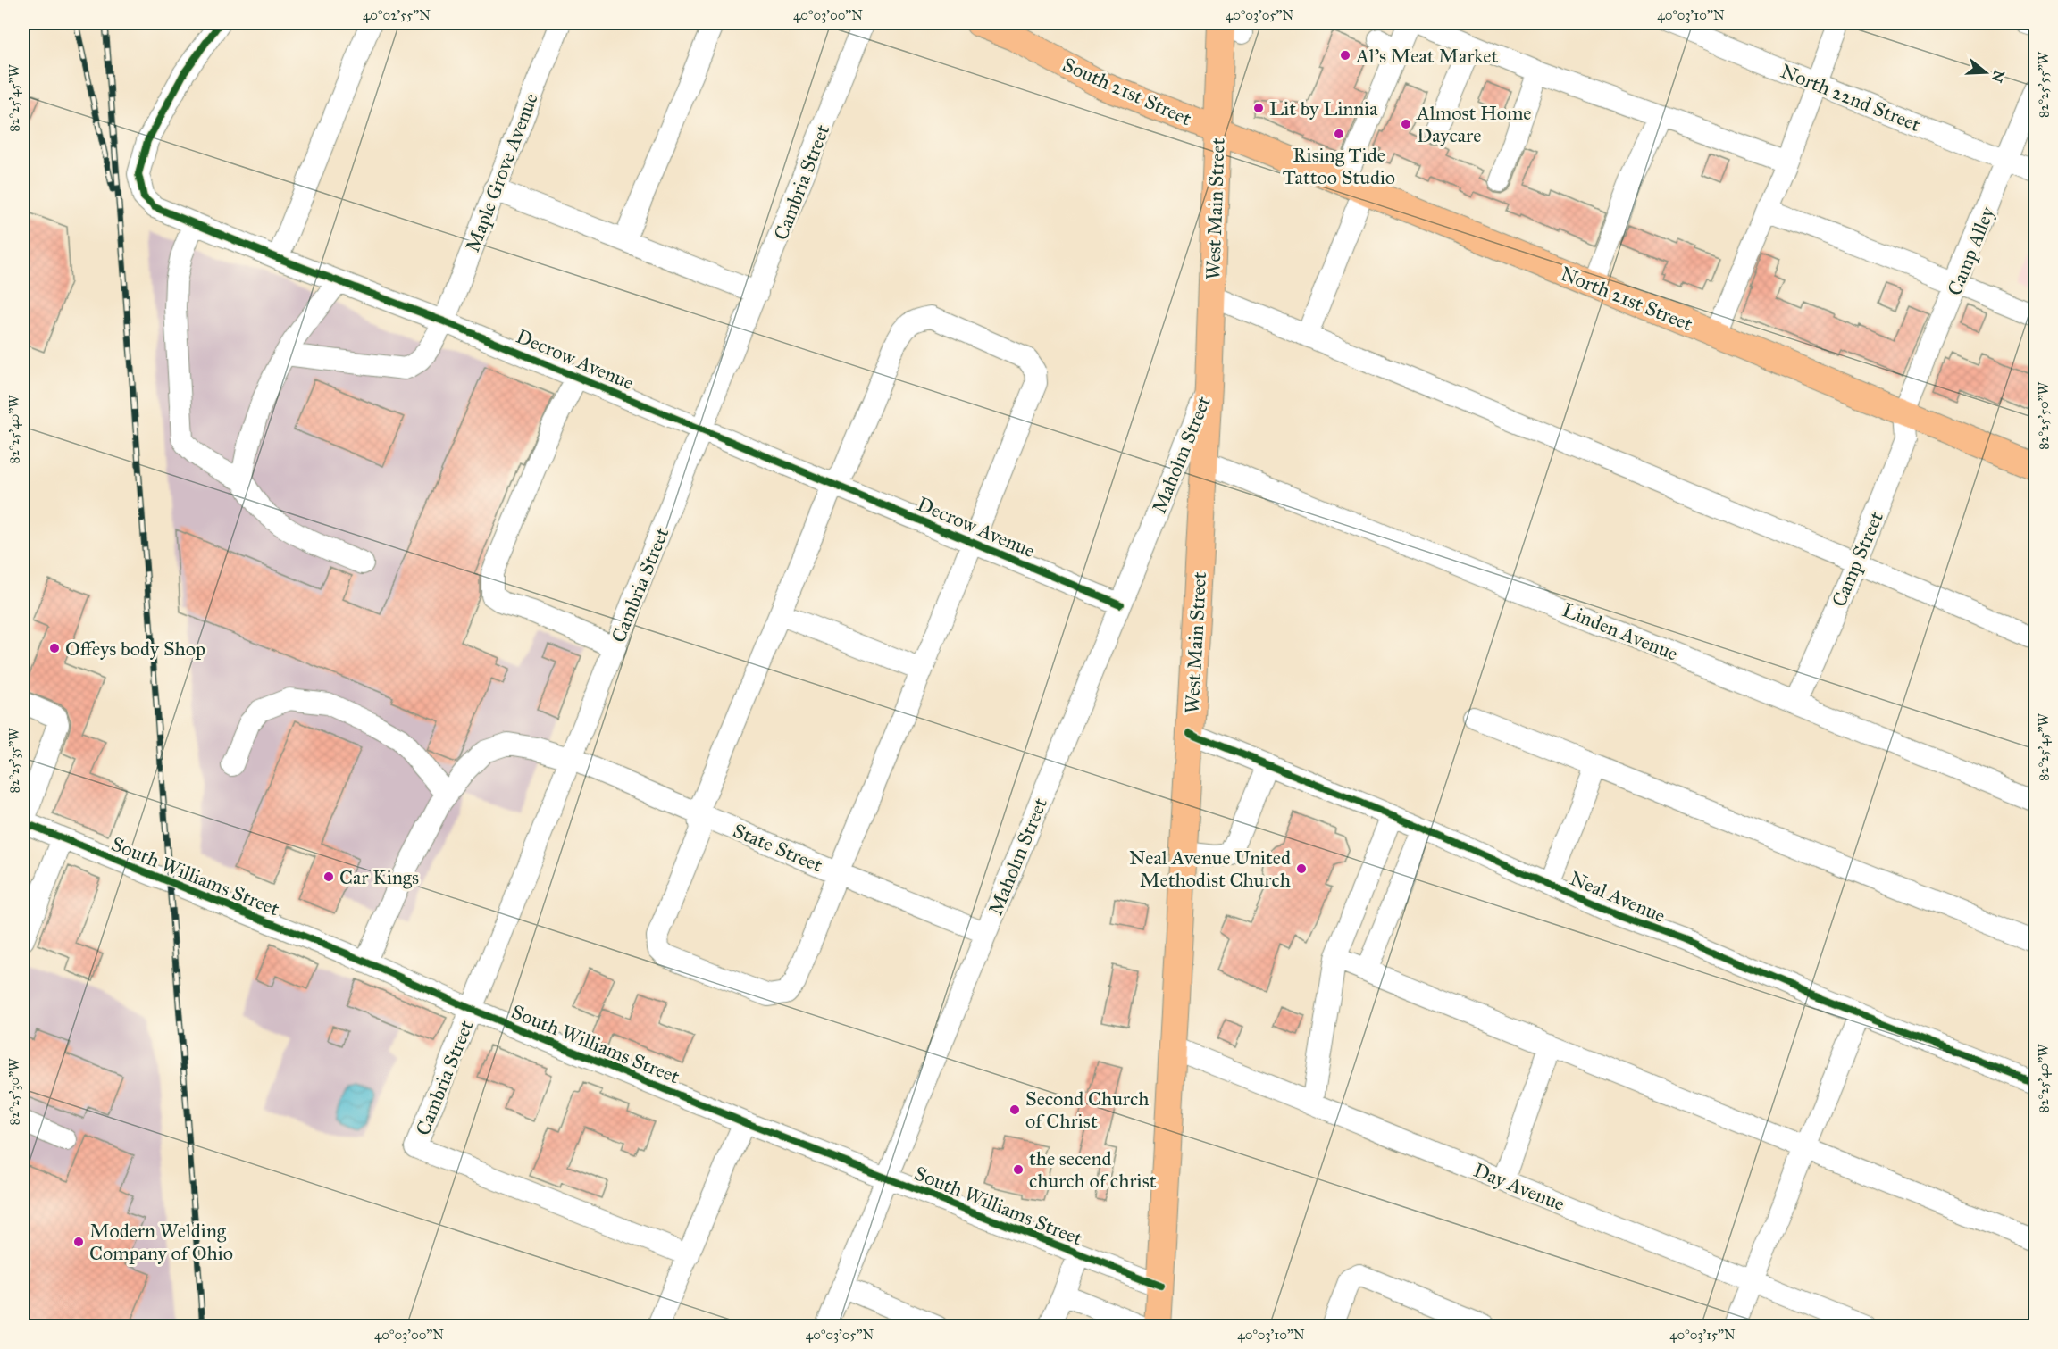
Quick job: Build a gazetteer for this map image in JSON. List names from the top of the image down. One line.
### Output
{"streets":{"main road":["South 21st Street","West Main Street","North 21st Street"],"street":["North 22nd Street","Maple Grove Avenue","Cambria Street","Camp Alley","Decrow Avenue","Maholm Street","Camp Street","Linden Avenue","State Street","South Williams Street","Neal Avenue","Day Avenue"]},"crossings":[["South 21st Street","West Main Street"],["South 21st Street","North 21st Street"],["North 22nd Street","Camp Alley"],["Maple Grove Avenue","Decrow Avenue"],["Cambria Street","Decrow Avenue"],["Cambria Street","State Street"],["Cambria Street","South Williams Street"],["West Main Street","North 21st Street"],["West Main Street","Maholm Street"],["West Main Street","Linden Avenue"],["West Main Street","South Williams Street"],["West Main Street","Neal Avenue"],["West Main Street","Day Avenue"],["Camp Alley","North 21st Street"],["Camp Alley","Camp Street"],["North 21st Street","Camp Street"],["Decrow Avenue","Maholm Street"],["Maholm Street","State Street"],["Maholm Street","South Williams Street"],["Camp Street","Linden Avenue"],["State Street","South Williams Street"]],"places":["Al's Meat Market","Lit by Linnia","Almost Home Daycare","Rising Tide Tattoo Studio","Offeys body Shop","Neal Avenue United Methodist Church","Car Kings","Second Church of Christ","the secend church of christ","Modern Welding Company of Ohio"],"north":"right","coordinates":["40°02'55\"N","40°03'00\"N","40°03'05\"N","40°03'10\"N","82°25'55\"W","82°25'45\"W","82°25'50\"W","82°25'40\"W","82°25'35\"W","82°25'30\"W","40°03'15\"N"]}
